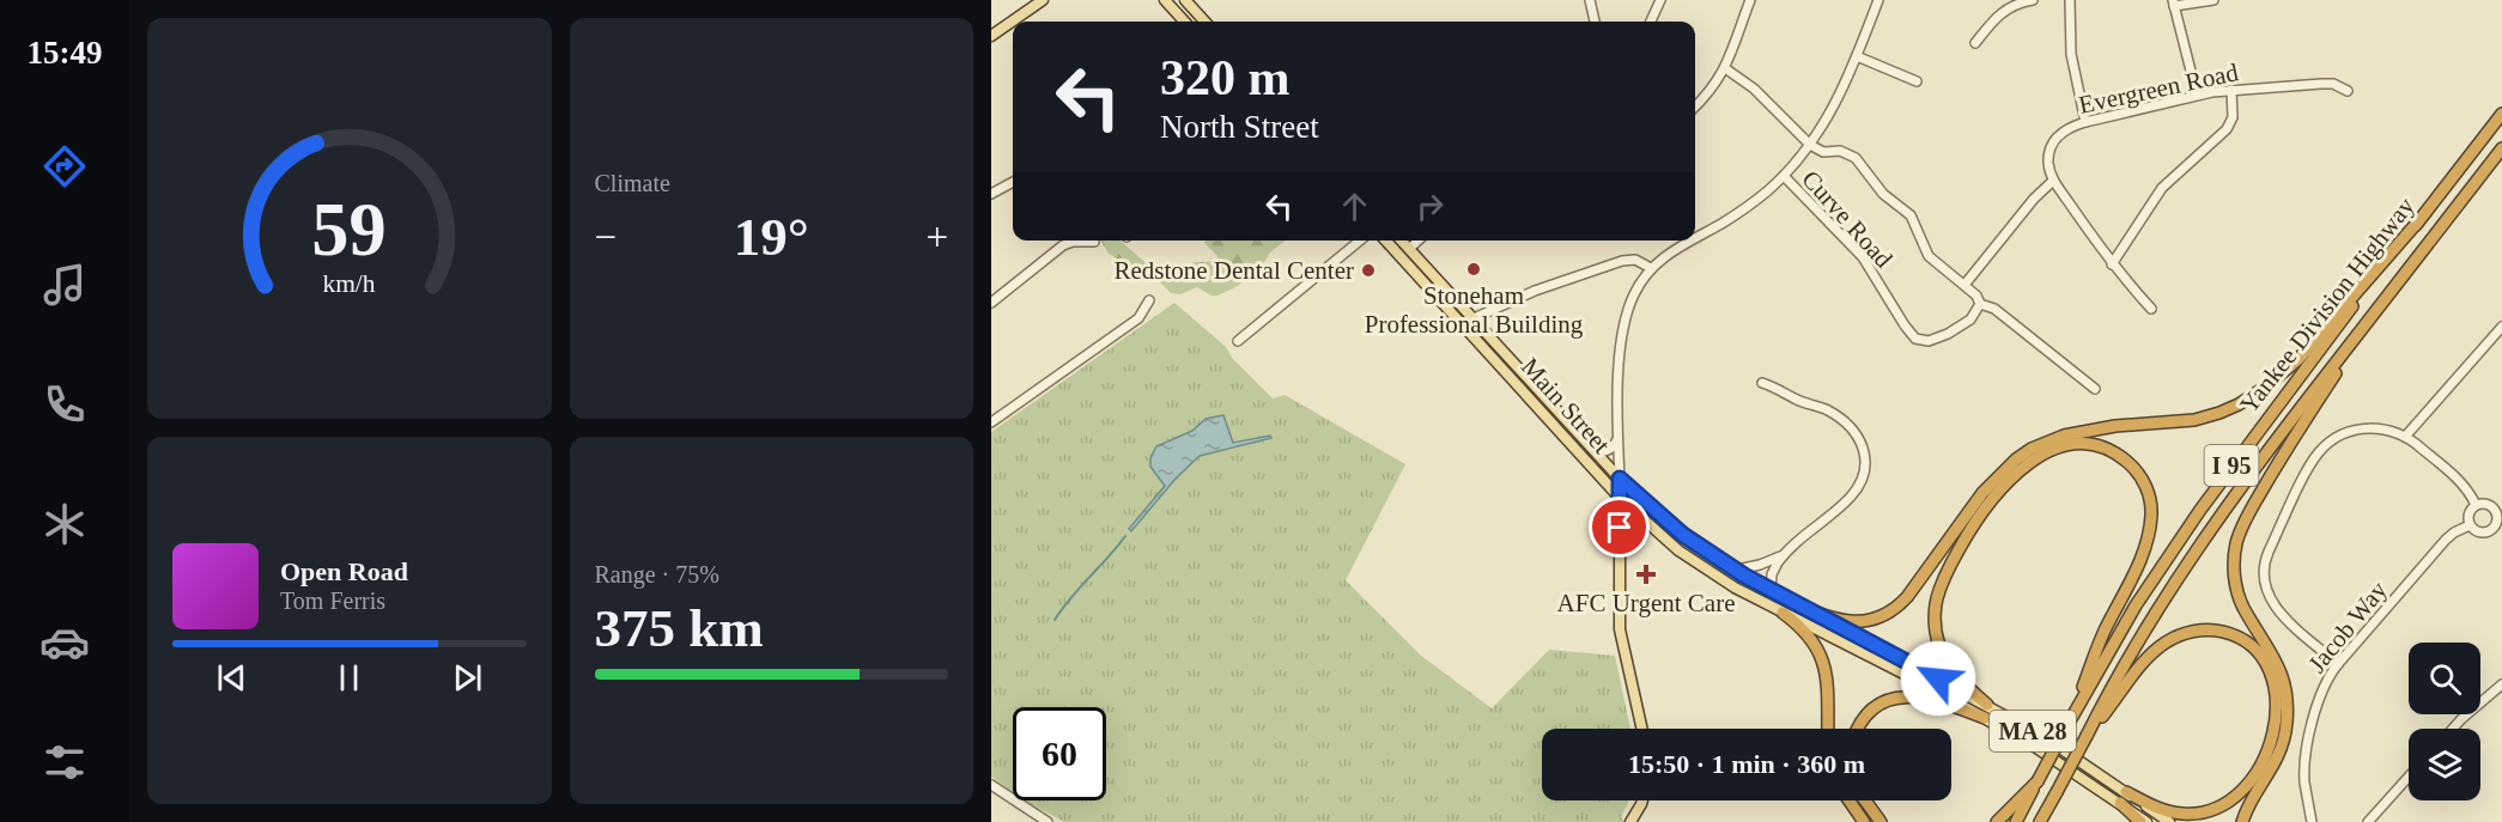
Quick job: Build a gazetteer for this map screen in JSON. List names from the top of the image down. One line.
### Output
{"streets":{"highway":["Yankee Division Highway","I 95"],"main road":["Main Street","MA 28"],"street":["Evergreen Road","Curve Road","Jacob Way"]},"places":{"other":["Stoneham Professional Building","Redstone Dental Center"],"health":["AFC Urgent Care"]},"page":{"tabs":"15:49","tile":["Climate",["Range · 75%","375 km"]],"turn":["320 m","North Street"],"heat":["−","19°","+"],"song":["Open Road","Tom Ferris"],"limit":"60","trip":"15:50 · 1 min · 360 m","gauge":["59","km/h"]}}
